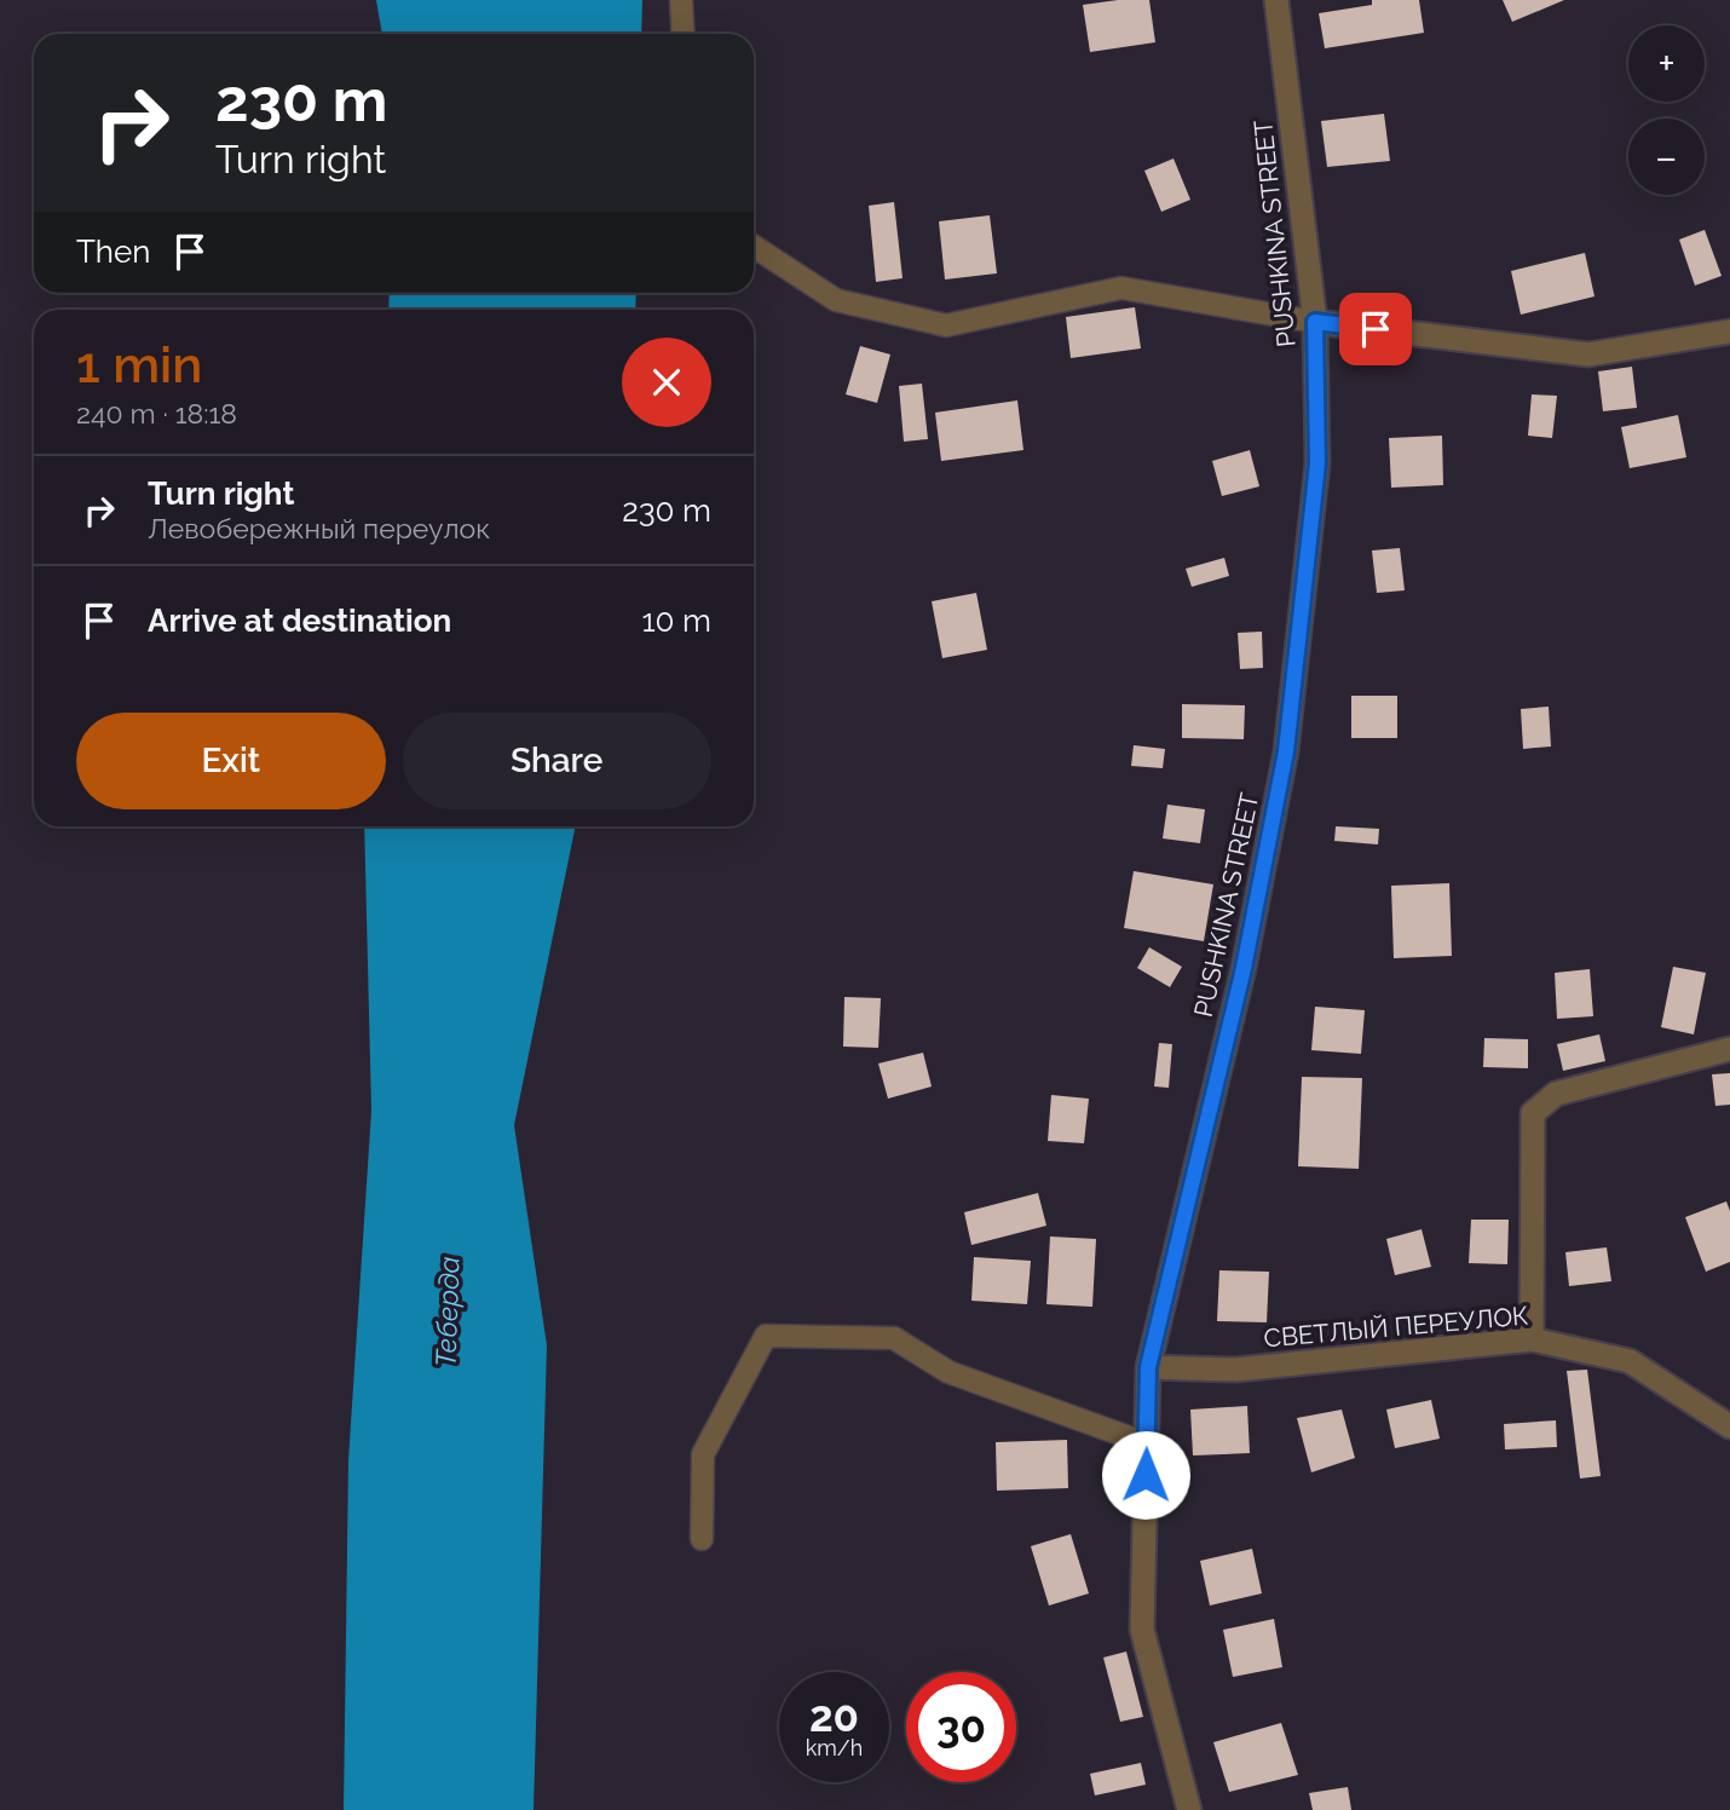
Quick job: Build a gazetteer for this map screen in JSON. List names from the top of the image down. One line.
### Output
{"streets":{"street":["PUSHKINA STREET","СВЕТЛЫЙ ПЕРЕУЛОК"]},"crossings":[["PUSHKINA STREET","СВЕТЛЫЙ ПЕРЕУЛОК"]],"water":["Теберда"],"page":{"map_buttons":["+","−"],"turn":["230 m","Turn right"],"then":"Then","heading":["1 min","240 m · 18:18"],"list":[{"name":"Turn right","note":"Левобережный переулок","value":"230 m"},{"name":"Arrive at destination","value":"10 m"}],"buttons":["Exit","Share"],"speed":"20 km/h","limit":"30"}}
